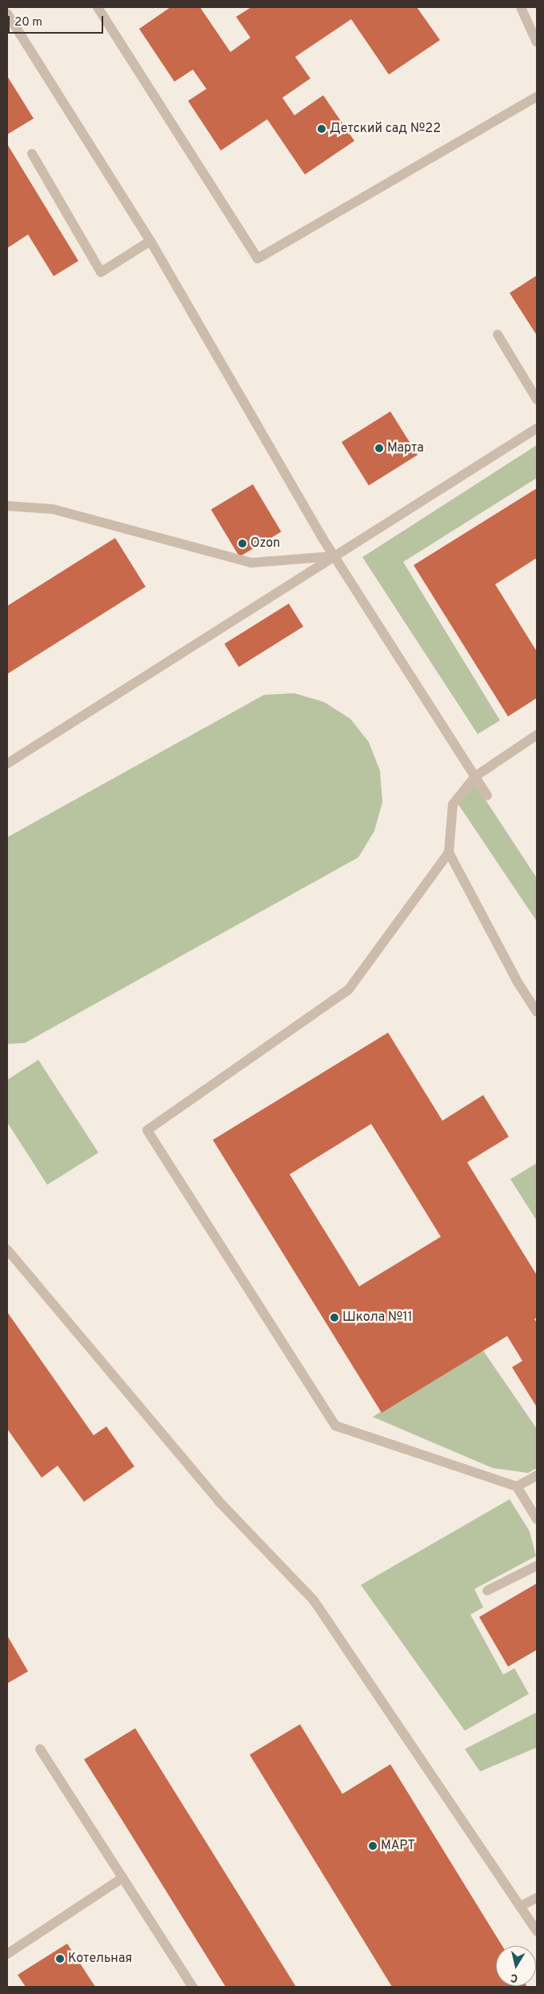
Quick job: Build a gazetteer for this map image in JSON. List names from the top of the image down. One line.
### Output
{"places":["Детский сад №22","Марта","Ozon","Школа №11","МАРТ","Котельная"],"scale_bar":"20 m","north":"bottom"}
